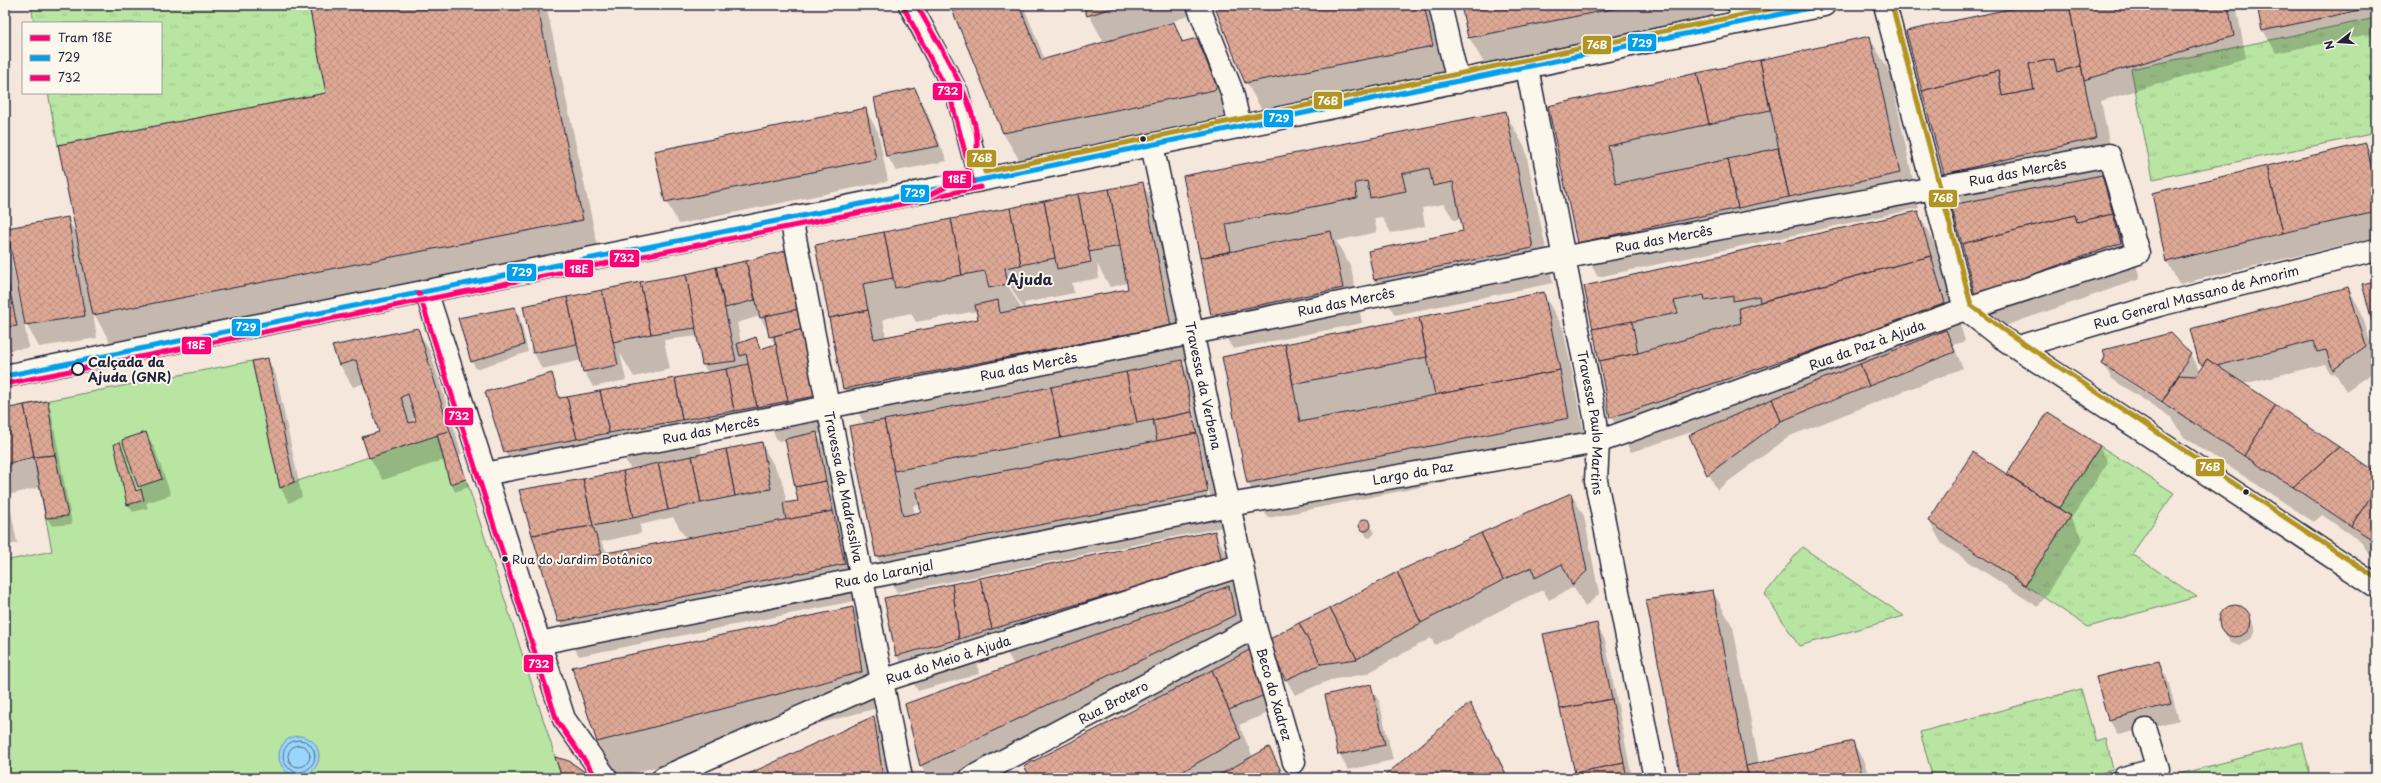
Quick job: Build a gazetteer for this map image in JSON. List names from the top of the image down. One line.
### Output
{"streets":{"street":["Rua das Mercês","Rua General Massano de Amorim","Rua da Paz à Ajuda","Travessa da Verbena","Travessa Paulo Martins","Largo da Paz","Travessa da Madressilva","Rua do Laranjal","Rua do Meio à Ajuda","Beco do Xadrez","Rua Brotero"]},"crossings":[["Rua das Mercês","Rua da Paz à Ajuda"],["Rua das Mercês","Travessa da Verbena"],["Rua das Mercês","Travessa Paulo Martins"],["Rua das Mercês","Travessa da Madressilva"],["Rua da Paz à Ajuda","Travessa Paulo Martins"],["Rua da Paz à Ajuda","Largo da Paz"],["Travessa da Verbena","Largo da Paz"],["Travessa da Verbena","Rua do Laranjal"],["Travessa da Verbena","Rua do Meio à Ajuda"],["Travessa da Verbena","Beco do Xadrez"],["Travessa da Verbena","Rua Brotero"],["Travessa Paulo Martins","Largo da Paz"],["Largo da Paz","Rua do Laranjal"],["Travessa da Madressilva","Rua do Laranjal"],["Travessa da Madressilva","Rua do Meio à Ajuda"],["Beco do Xadrez","Rua Brotero"]],"districts":["Ajuda"],"places":["Calçada da Ajuda (GNR)","Rua do Jardim Botânico"],"lines":["tram line 18E","transit line 729","transit line 76B","transit line 732"],"legend":["Tram 18E","729","732"],"north":"left"}
